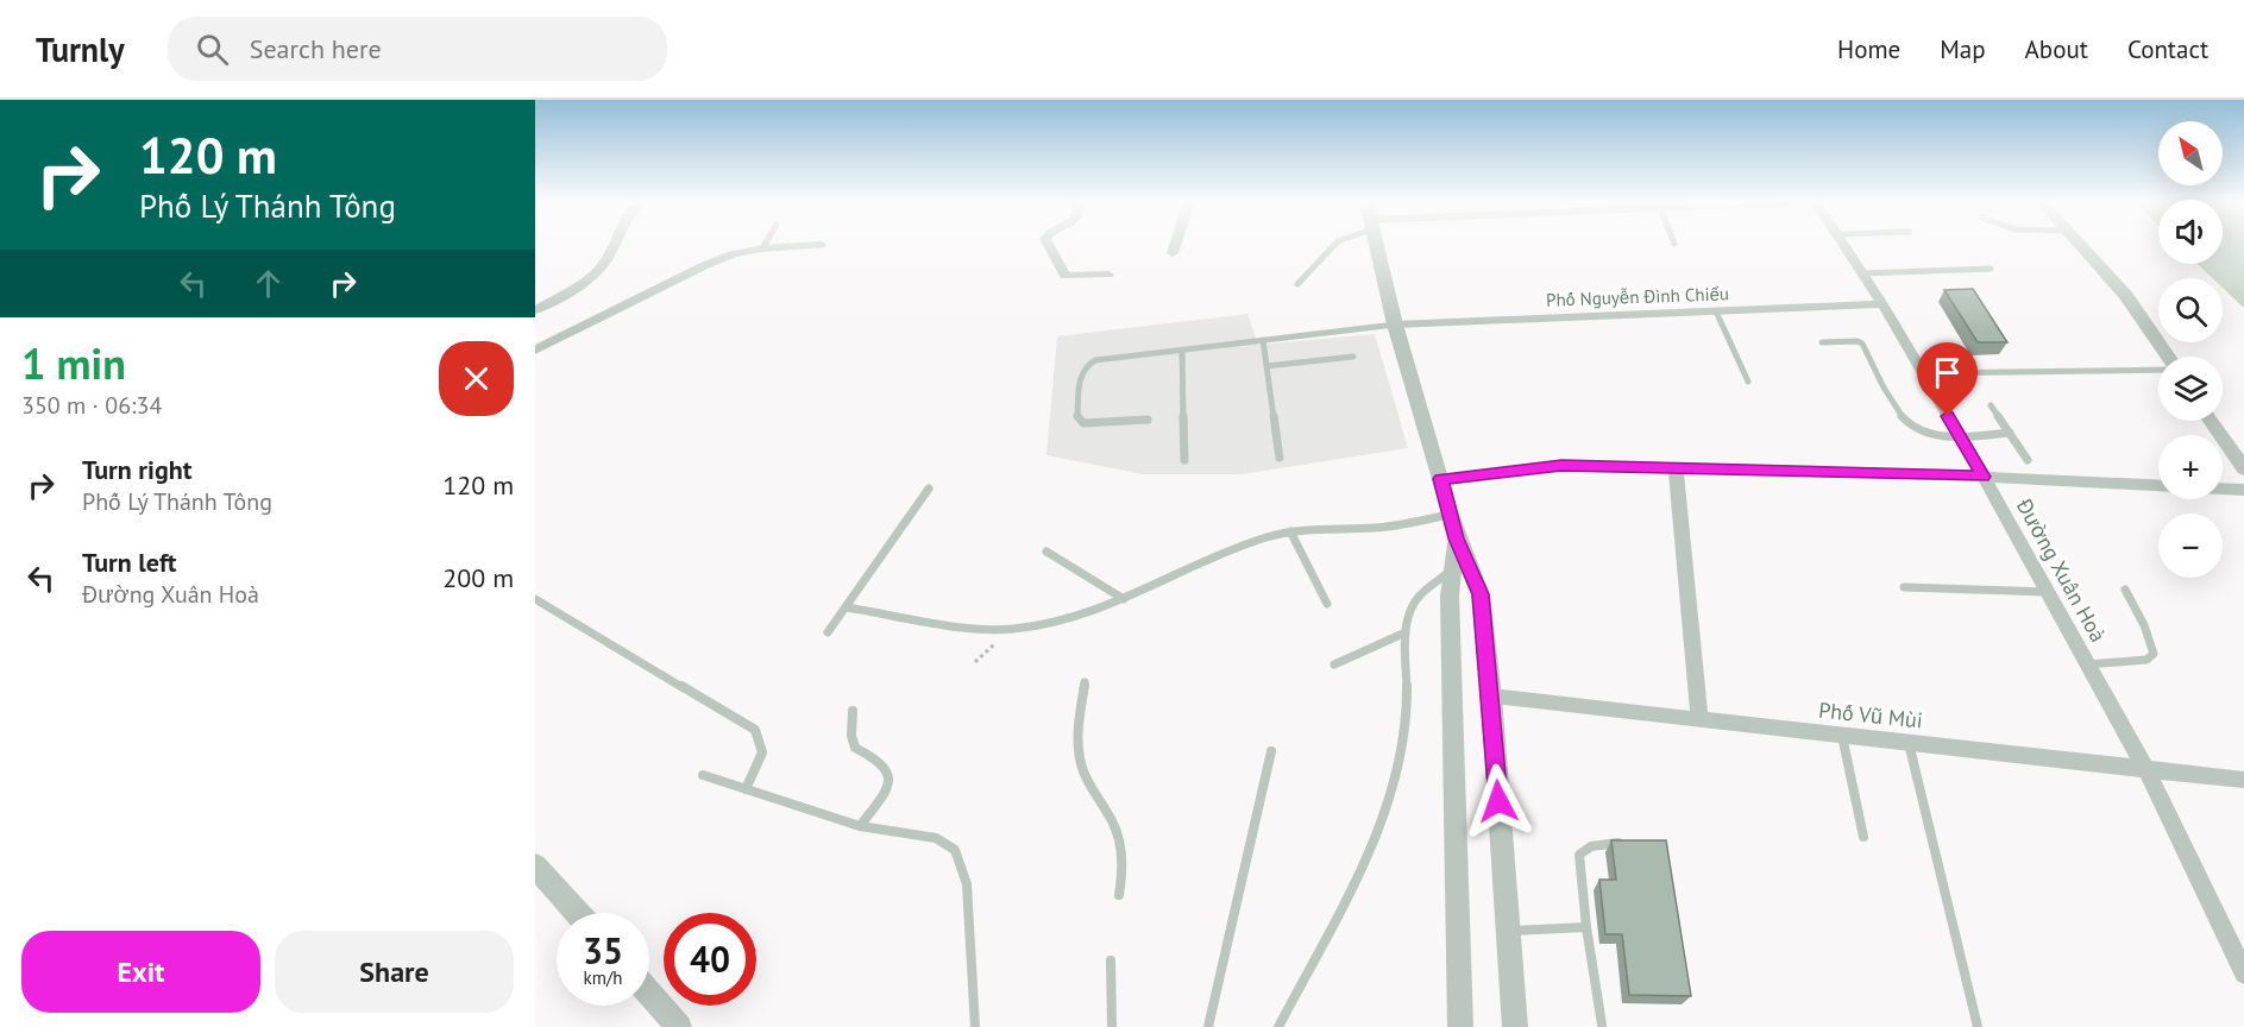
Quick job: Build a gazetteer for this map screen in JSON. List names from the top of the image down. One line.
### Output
{"streets":{"street":["Phố Nguyễn Đình Chiểu","Đường Xuân Hoà","Phố Vũ Mùi"]},"crossings":[["Phố Nguyễn Đình Chiểu","Đường Xuân Hoà"],["Đường Xuân Hoà","Phố Vũ Mùi"]],"north":"top left","page":{"header":"Turnly","search":"Search here","nav":["Home","Map","About","Contact"],"turn":["120 m","Phố Lý Thánh Tông"],"map_buttons":["+","−"],"heading":["1 min","350 m · 06:34"],"list":[{"name":"Turn right","note":"Phố Lý Thánh Tông","value":"120 m"},{"name":"Turn left","note":"Đường Xuân Hoà","value":"200 m"}],"speed":"35 km/h","limit":"40","buttons":["Exit","Share"]}}
